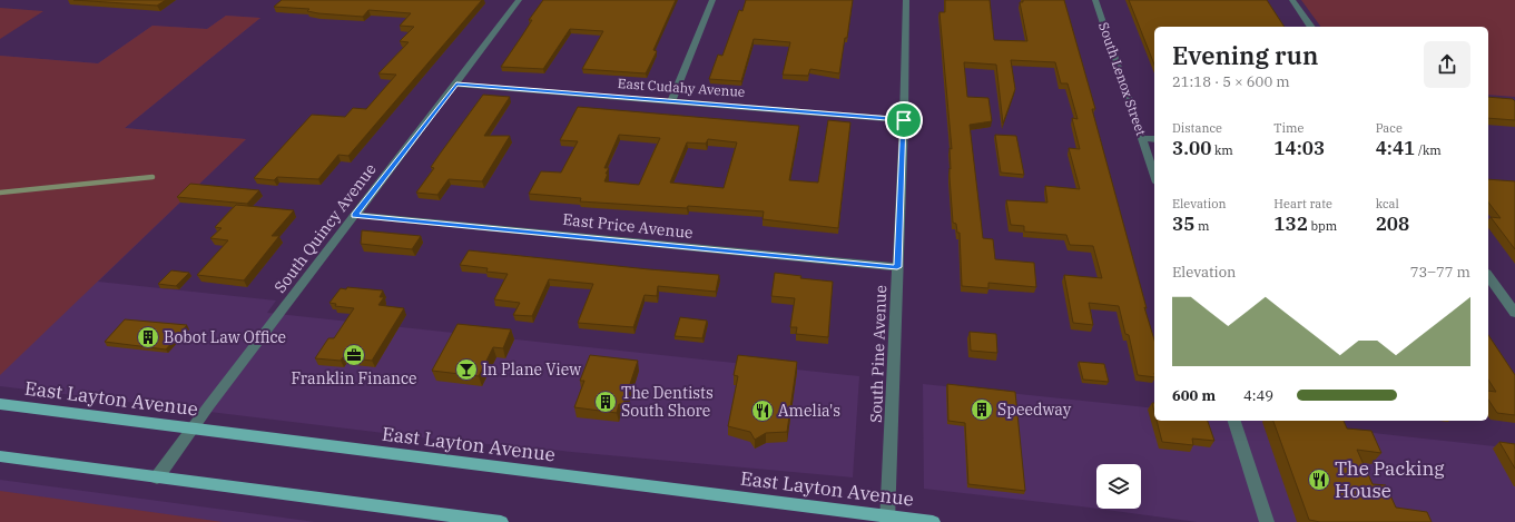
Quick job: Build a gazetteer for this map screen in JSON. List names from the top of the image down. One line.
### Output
{"streets":{"main road":["East Layton Avenue"],"street":["South Lenox Street","East Cudahy Avenue","East Price Avenue","South Quincy Avenue","South Pine Avenue"]},"crossings":[["East Cudahy Avenue","South Quincy Avenue"],["East Cudahy Avenue","South Pine Avenue"],["East Price Avenue","South Quincy Avenue"],["East Price Avenue","South Pine Avenue"],["South Quincy Avenue","East Layton Avenue"],["South Pine Avenue","East Layton Avenue"]],"places":{"building":["Bobot Law Office","The Dentists South Shore","Speedway"],"office":["Franklin Finance"],"bar":["In Plane View"],"restaurant":["Amelia's","The Packing House"]},"page":{"heading":["Evening run","21:18 · 5 × 600 m"],"stats":[["Distance","3.00 km"],["Time","14:03"],["Pace","4:41 /km"],["Elevation","35 m"],["Heart rate","132 bpm"],["kcal","208"]],"chart":["Elevation","73–77 m"],"list":[{"name":"600 m","note":"4:49"}]}}
